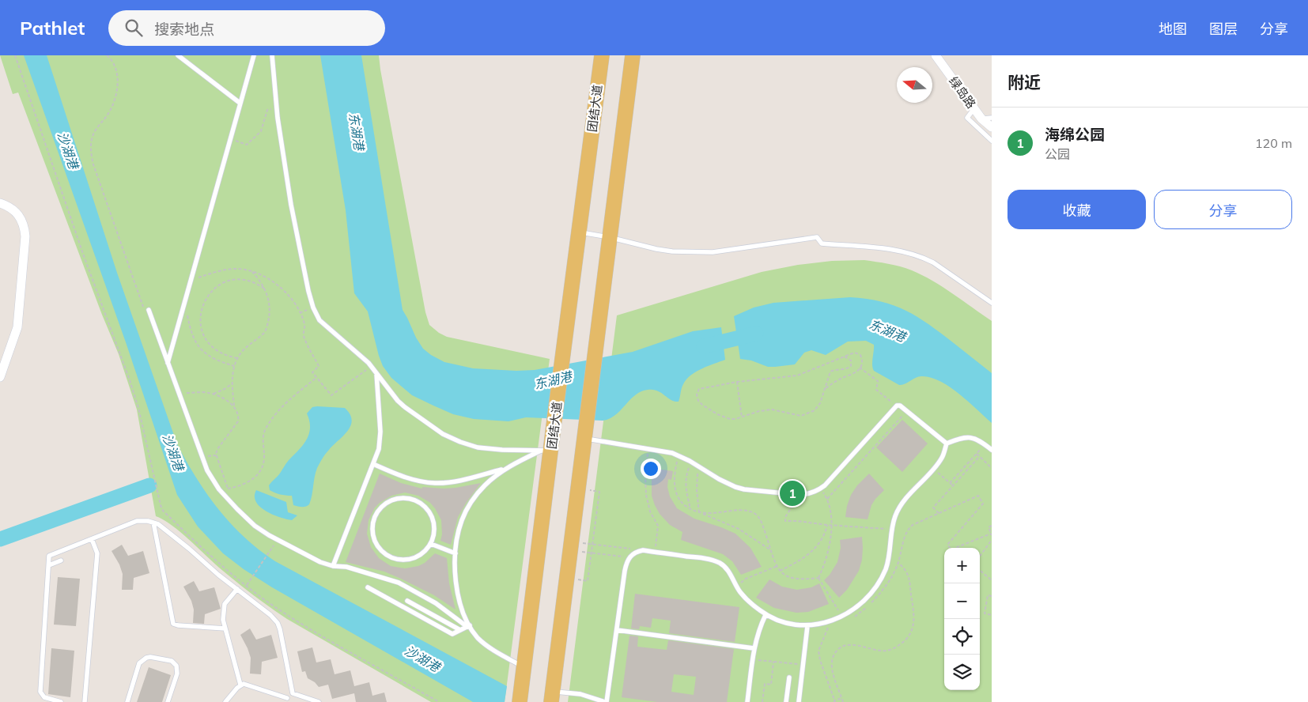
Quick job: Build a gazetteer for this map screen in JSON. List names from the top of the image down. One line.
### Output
{"streets":{"main road":["团结大道"],"street":["绿岛路"]},"water":["东湖港","沙湖港"],"north":"left","page":{"header":"Pathlet","search":"搜索地点","nav":["地图","图层","分享"],"heading":"附近","list":[{"mark":"1","name":"海绵公园","note":"公园","value":"120 m"}],"buttons":["收藏","分享"],"pins":"1","map_buttons":["+","−"]}}
